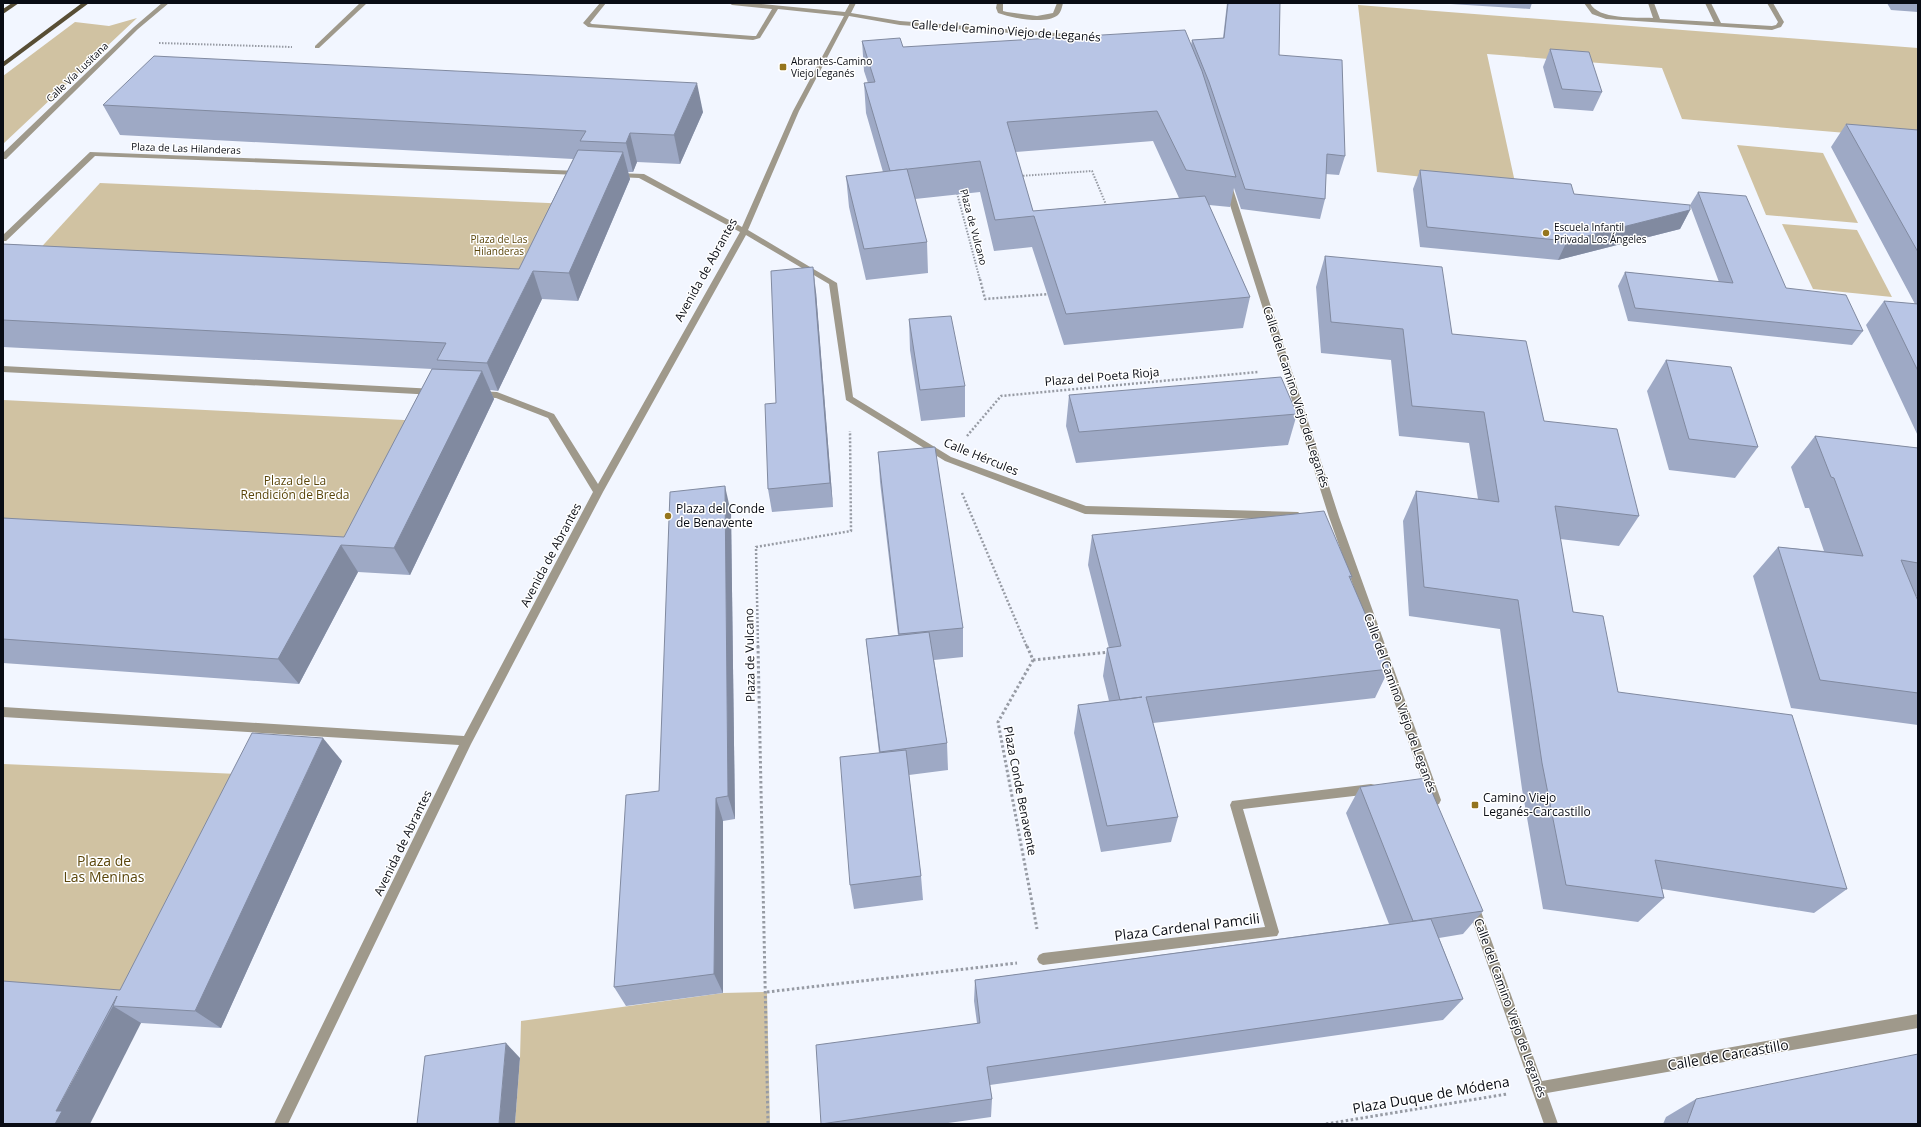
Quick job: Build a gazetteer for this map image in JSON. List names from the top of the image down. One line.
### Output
{"streets":{"street":["Calle del Camino Viejo de Leganés","Calle Vía Lusitana","Plaza de Las Hilanderas","Avenida de Abrantes","Calle Hércules","Plaza Cardenal Pamcili","Calle de Carcastillo"],"path":["Plaza de Vulcano","Plaza del Poeta Rioja","Plaza Conde Benavente","Plaza Duque de Módena"]},"crossings":[["Calle del Camino Viejo de Leganés","Avenida de Abrantes"],["Calle del Camino Viejo de Leganés","Plaza del Poeta Rioja"],["Calle del Camino Viejo de Leganés","Calle de Carcastillo"],["Calle del Camino Viejo de Leganés","Plaza Duque de Módena"],["Plaza de Vulcano","Calle Hércules"],["Plaza del Poeta Rioja","Calle Hércules"],["Plaza Conde Benavente","Plaza Cardenal Pamcili"],["Calle de Carcastillo","Plaza Duque de Módena"]],"parks":["Plaza de Las Hilanderas","Plaza de La Rendición de Breda","Plaza de Las Meninas"],"places":{"transit":["Abrantes-Camino Viejo Leganés","Camino Viejo Leganés-Carcastillo"],"other":["Escuela Infantil Privada Los Ángeles","Plaza del Conde de Benavente"]}}
